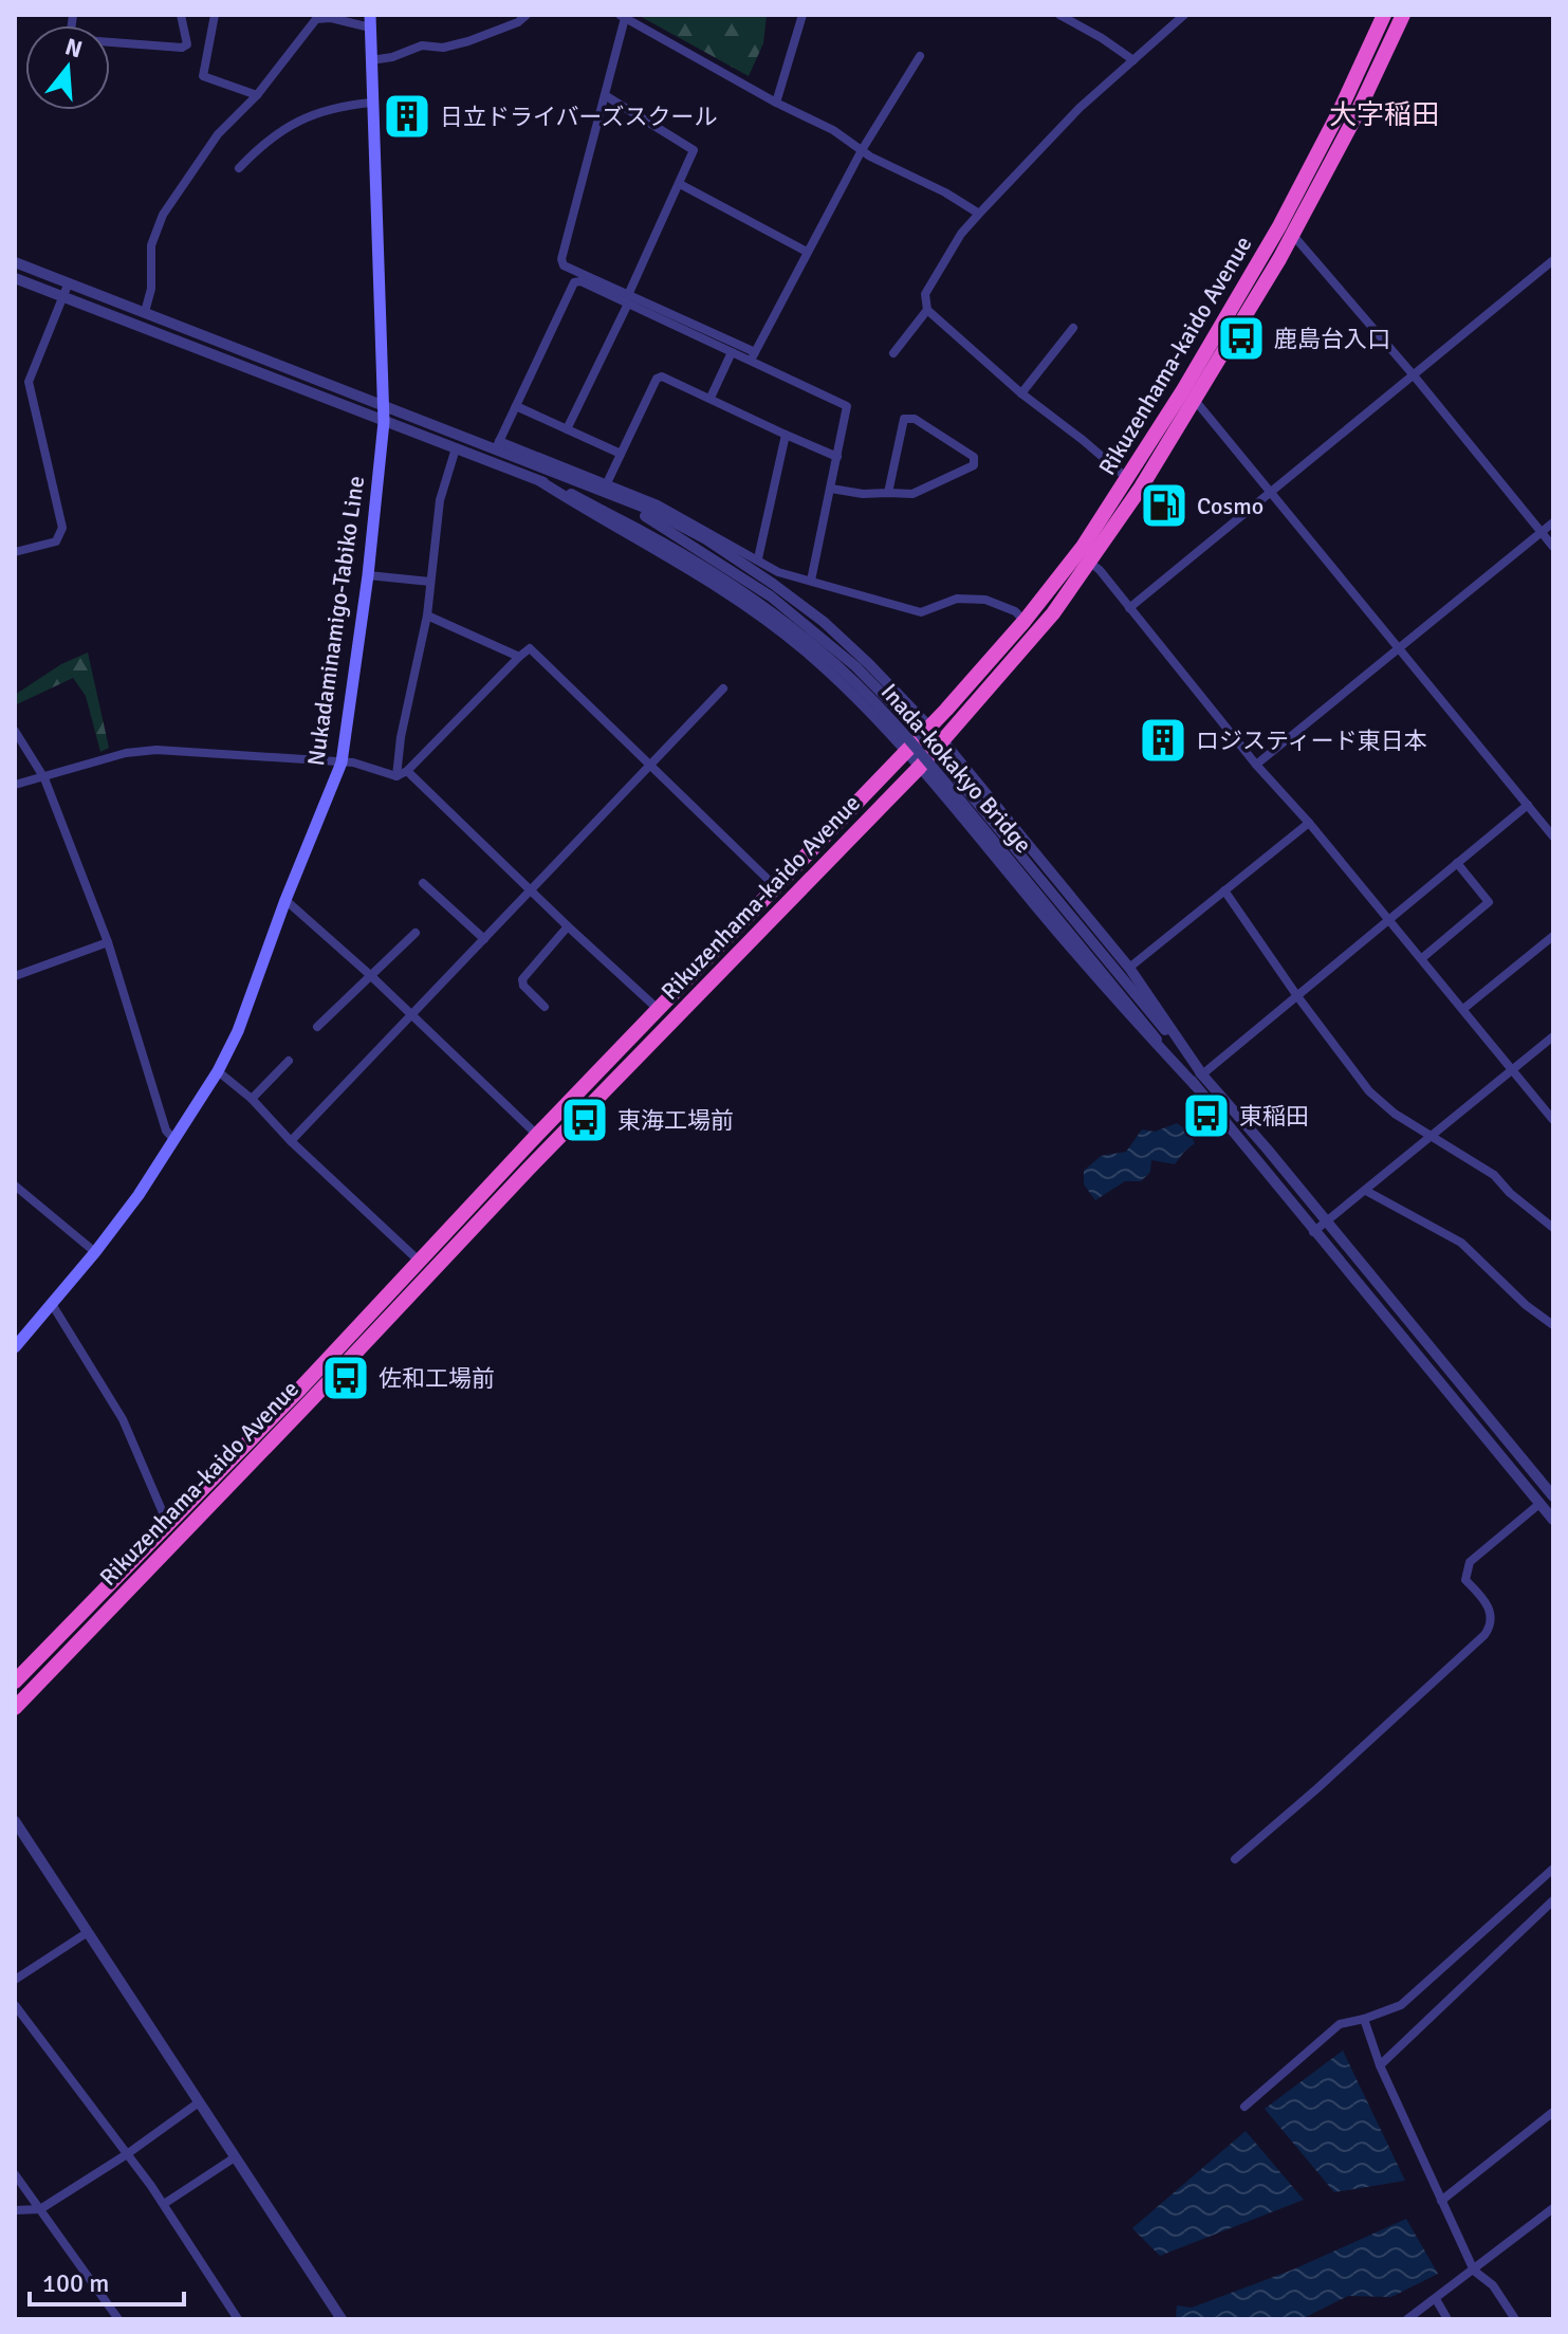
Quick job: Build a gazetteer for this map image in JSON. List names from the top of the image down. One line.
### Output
{"streets":{"highway":["Rikuzenhama-kaido Avenue"],"main road":["Nukadaminamigo-Tabiko Line"],"street":["Inada-kokakyo Bridge"]},"districts":["大字稲田"],"places":{"building":["日立ドライバーズスクール","ロジスティード東日本"],"bus stop":["鹿島台入口","東稲田","東海工場前","佐和工場前"],"fuel station":["Cosmo"]},"scale_bar":"100 m","north":"top"}
